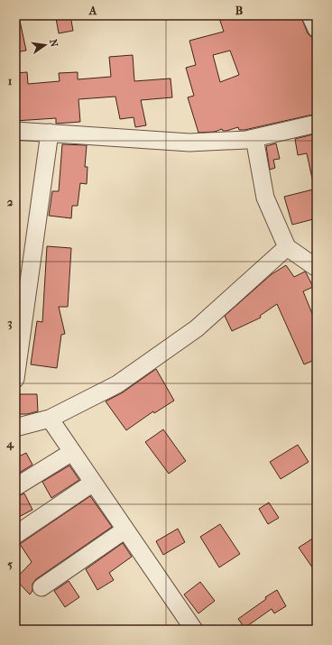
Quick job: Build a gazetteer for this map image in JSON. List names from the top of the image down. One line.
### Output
{"north":"right","grid":{"columns":["A","B"],"rows":["1","2","3","4","5"]}}
